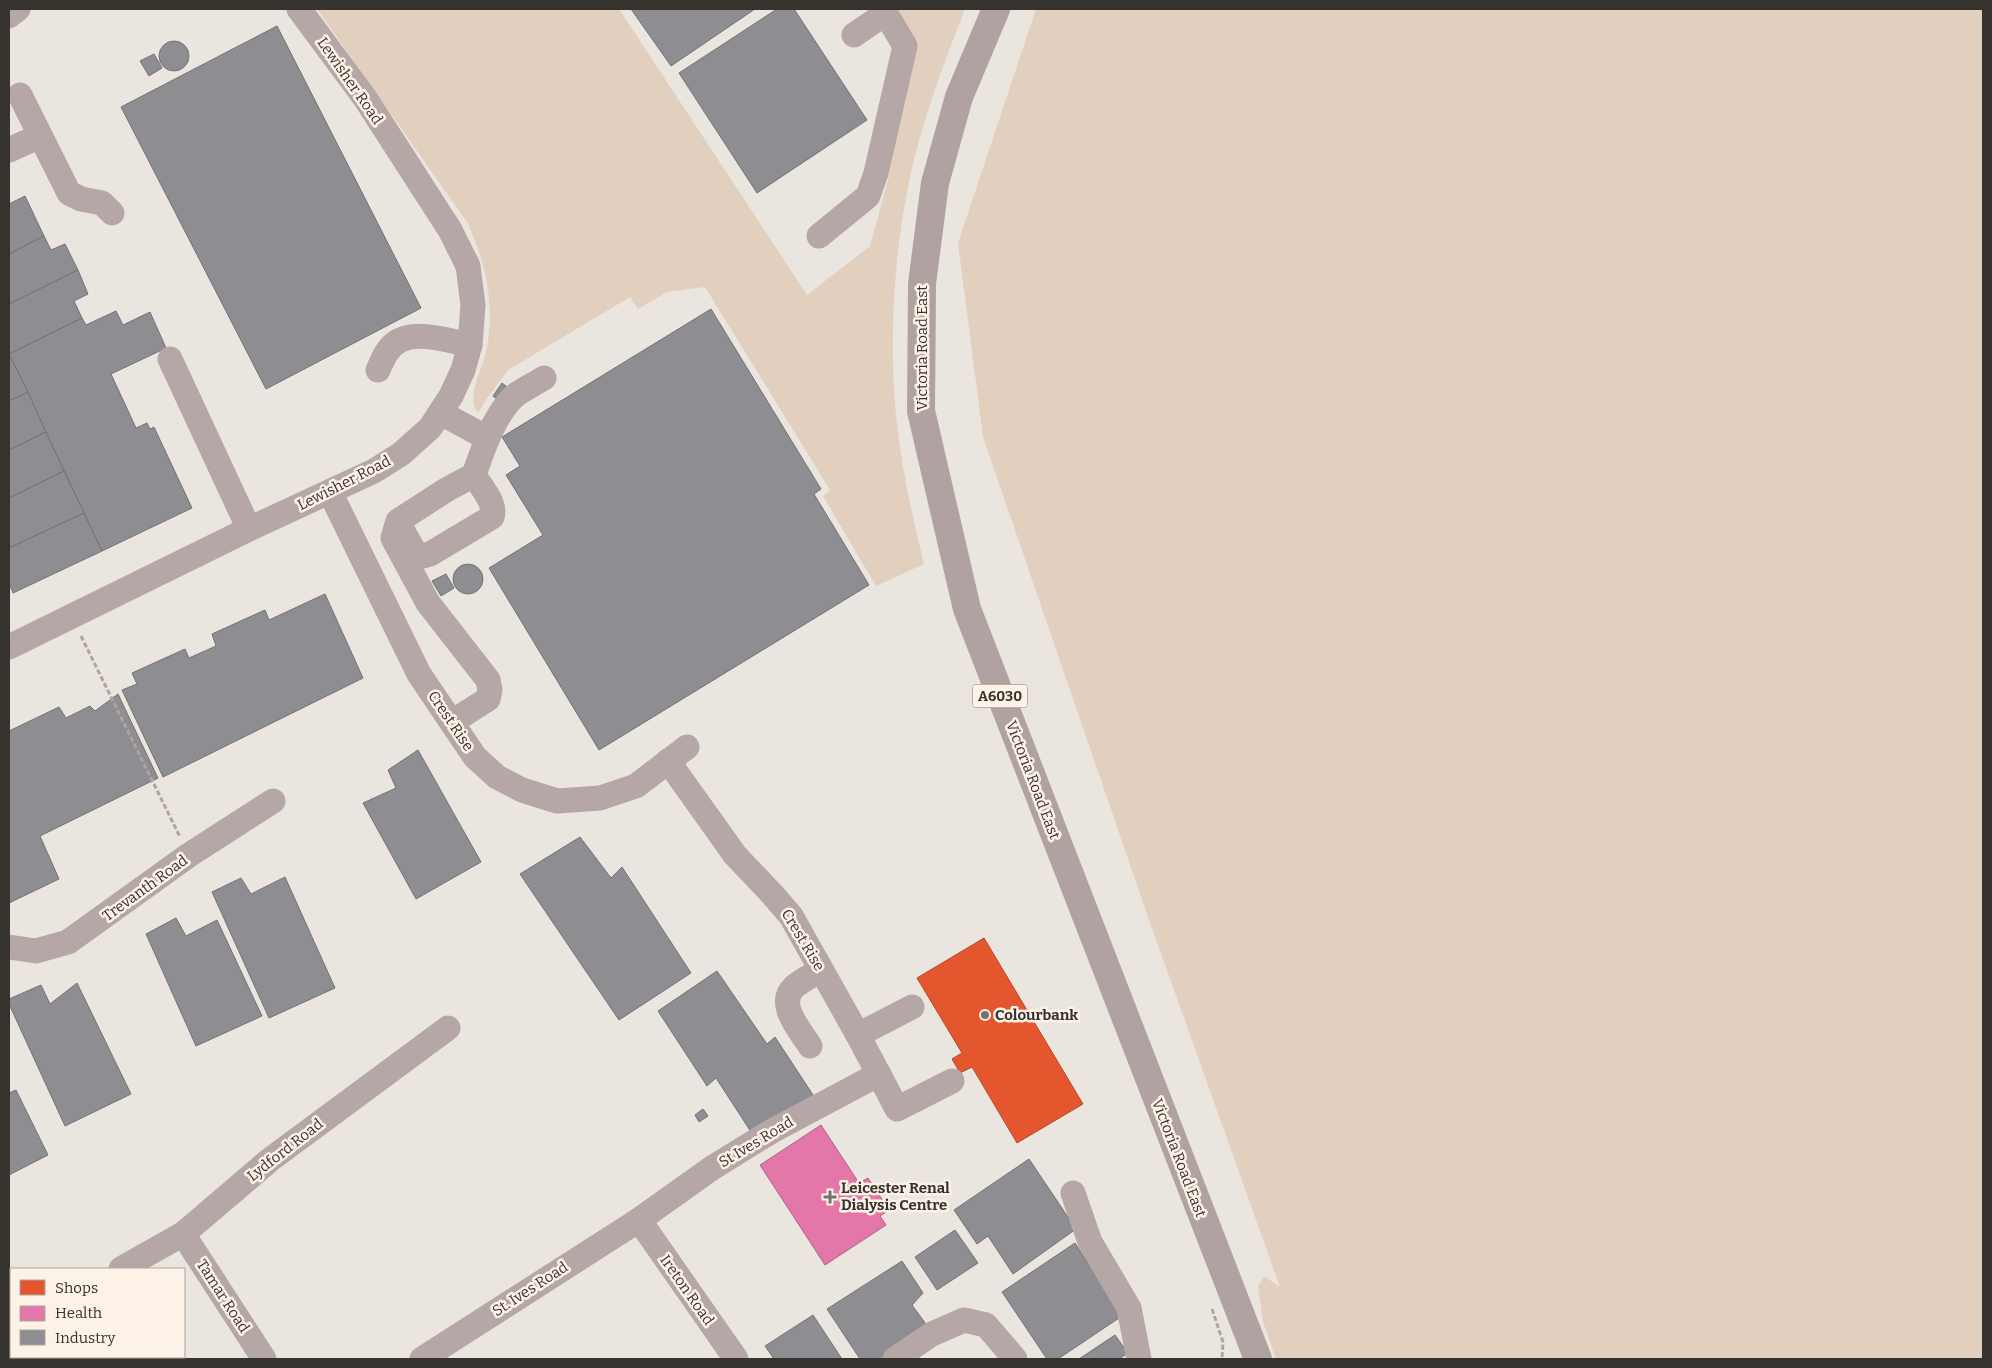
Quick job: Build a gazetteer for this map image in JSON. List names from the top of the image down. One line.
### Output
{"streets":{"highway":["Victoria Road East","A6030"],"street":["Lewisher Road","Crest Rise","Trevanth Road","St Ives Road","Lydford Road","St. Ives Road","Ireton Road","Tamar Road"]},"crossings":[["Lewisher Road","Crest Rise"],["Crest Rise","St Ives Road"],["St Ives Road","St. Ives Road"],["St Ives Road","Ireton Road"],["Lydford Road","Tamar Road"],["St. Ives Road","Ireton Road"]],"places":{"other":["Colourbank"],"health":["Leicester Renal Dialysis Centre"]},"legend":["Shops","Health","Industry"]}
